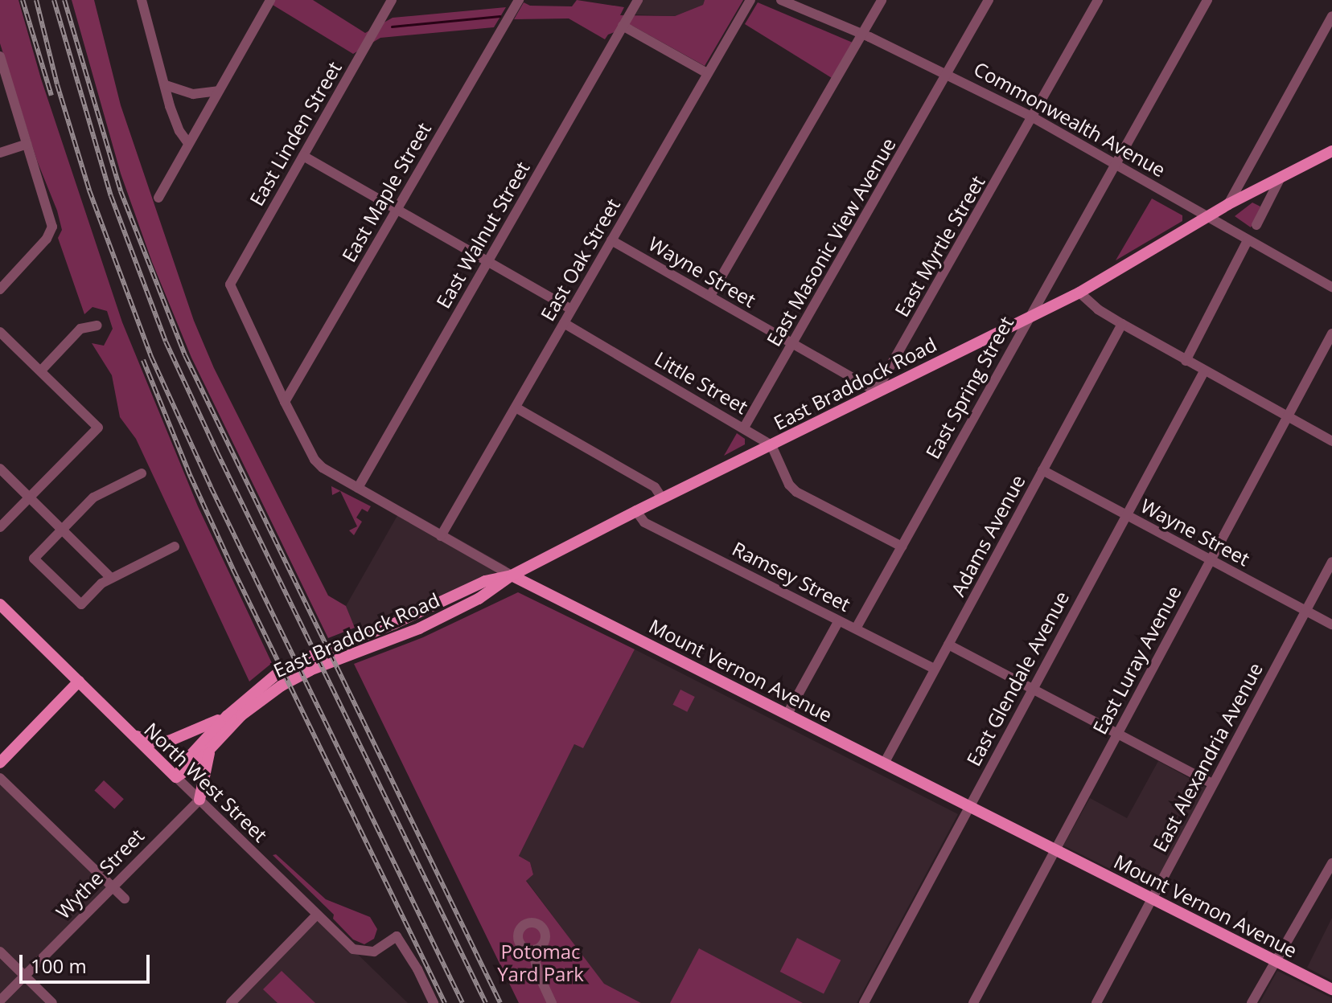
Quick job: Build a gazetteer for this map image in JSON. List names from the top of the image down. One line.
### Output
{"streets":{"main road":["East Braddock Road","Mount Vernon Avenue","North West Street"],"street":["Commonwealth Avenue","East Linden Street","East Maple Street","East Walnut Street","East Masonic View Avenue","East Myrtle Street","East Oak Street","Wayne Street","Little Street","East Spring Street","Adams Avenue","Ramsey Street","East Luray Avenue","East Glendale Avenue","East Alexandria Avenue","Wythe Street"]},"crossings":[["Commonwealth Avenue","East Masonic View Avenue"],["Commonwealth Avenue","East Myrtle Street"],["Commonwealth Avenue","East Braddock Road"],["Commonwealth Avenue","East Spring Street"],["East Linden Street","Mount Vernon Avenue"],["East Maple Street","Mount Vernon Avenue"],["East Walnut Street","Mount Vernon Avenue"],["East Masonic View Avenue","Wayne Street"],["East Masonic View Avenue","Little Street"],["East Myrtle Street","Wayne Street"],["East Myrtle Street","East Braddock Road"],["East Oak Street","Wayne Street"],["East Oak Street","Little Street"],["East Oak Street","Mount Vernon Avenue"],["Wayne Street","East Braddock Road"],["Wayne Street","Adams Avenue"],["Wayne Street","East Luray Avenue"],["Wayne Street","East Glendale Avenue"],["Wayne Street","East Alexandria Avenue"],["Little Street","East Braddock Road"],["East Braddock Road","East Spring Street"],["East Braddock Road","Ramsey Street"],["East Braddock Road","Mount Vernon Avenue"],["East Braddock Road","North West Street"],["East Spring Street","Ramsey Street"],["Adams Avenue","Ramsey Street"],["Adams Avenue","Mount Vernon Avenue"],["East Luray Avenue","Mount Vernon Avenue"],["Mount Vernon Avenue","East Glendale Avenue"],["Mount Vernon Avenue","East Alexandria Avenue"],["North West Street","Wythe Street"]],"parks":["Potomac Yard Park"],"scale_bar":"100 m"}
